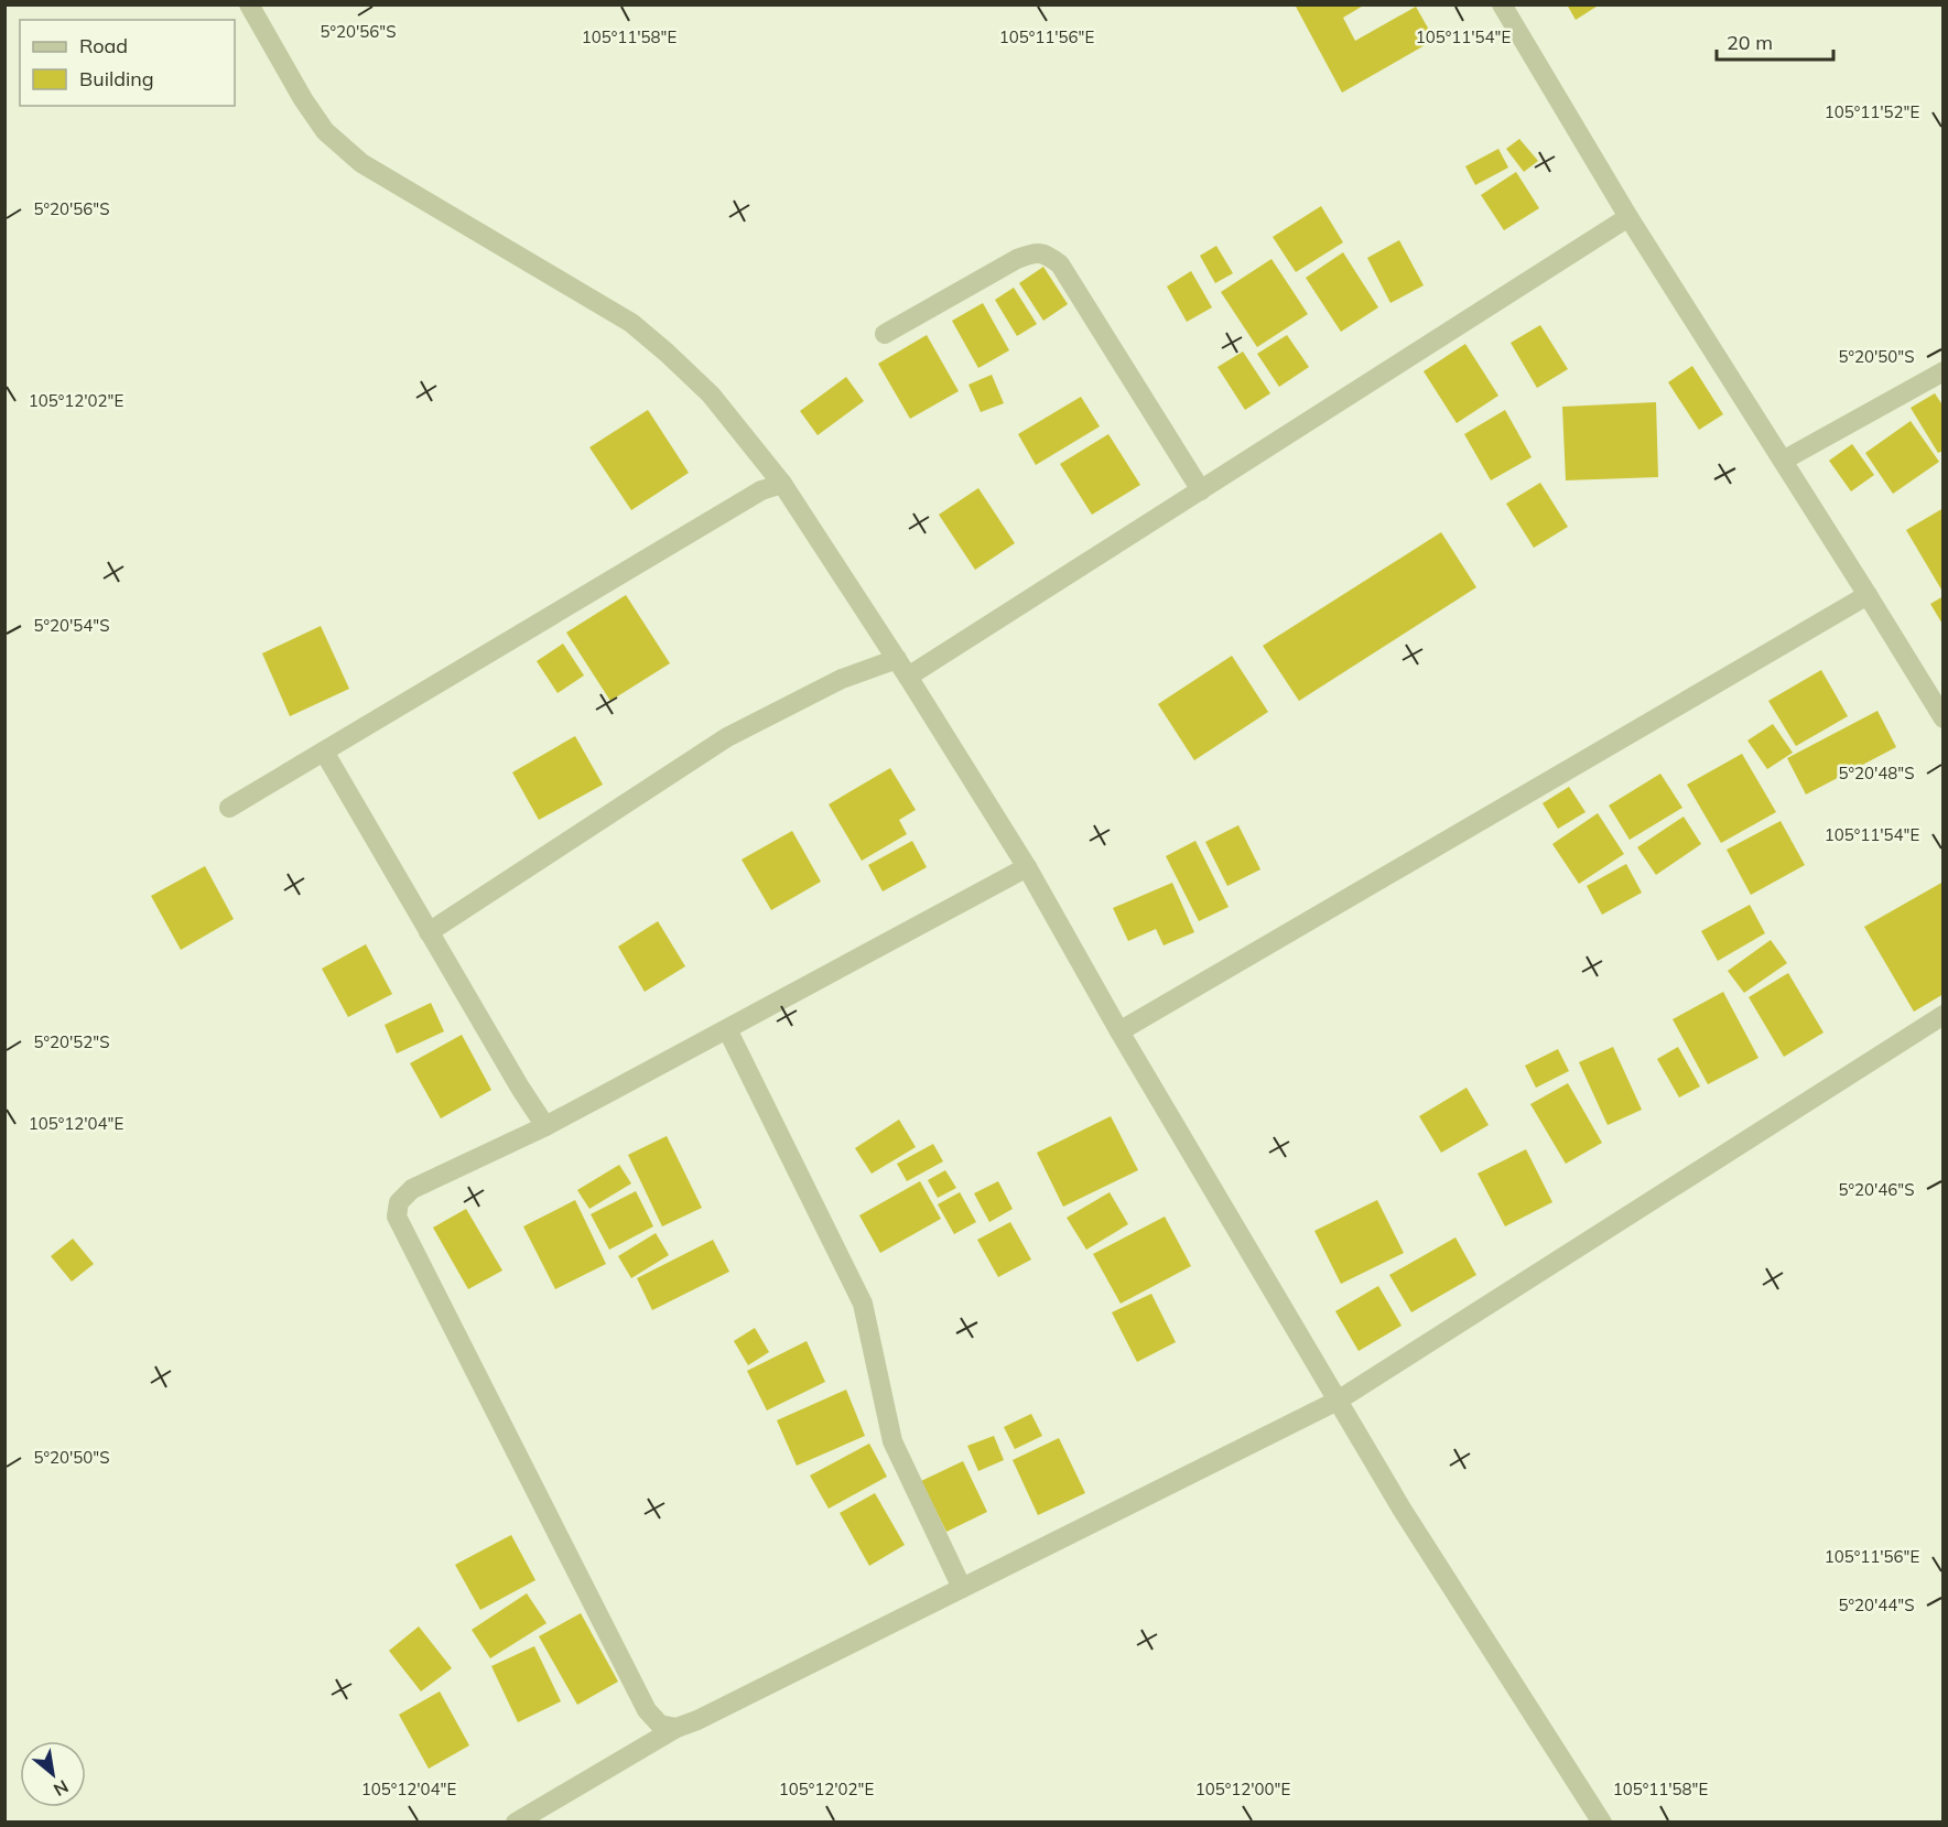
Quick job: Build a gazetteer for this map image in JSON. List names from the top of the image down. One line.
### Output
{"legend":["Road","Building"],"scale_bar":"20 m","north":"bottom right","coordinates":["5°20'56\"S","105°11'58\"E","105°11'54\"E","105°11'56\"E","105°11'52\"E","5°20'50\"S","105°12'02\"E","5°20'54\"S","5°20'48\"S","5°20'52\"S","105°12'04\"E","5°20'46\"S","5°20'44\"S","105°12'00\"E"]}
